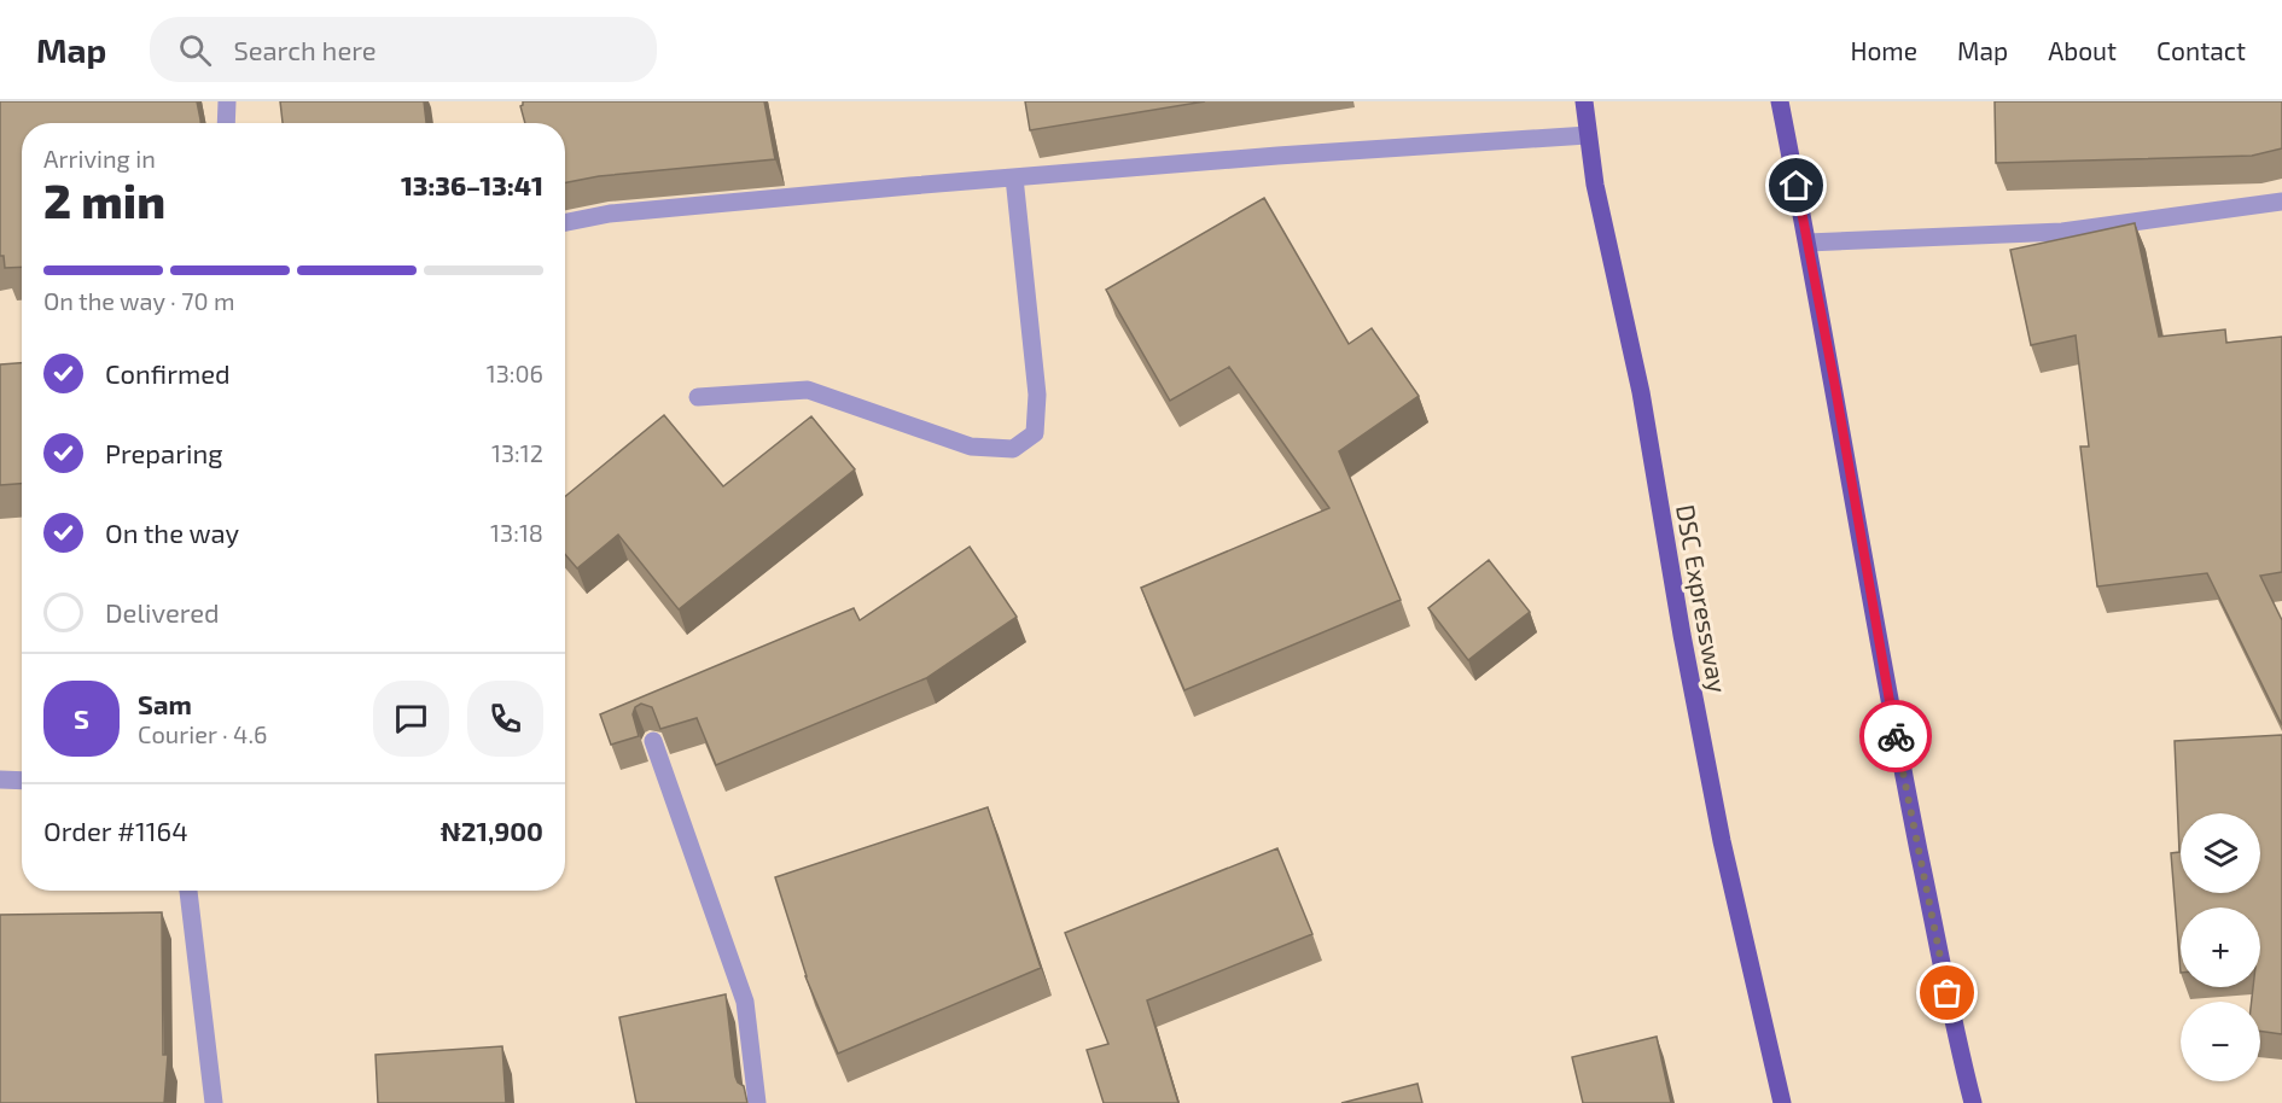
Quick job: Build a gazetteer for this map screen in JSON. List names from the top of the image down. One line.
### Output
{"streets":{"main road":["DSC Expressway"]},"page":{"header":"Map","search":"Search here","nav":["Home","Map","About","Contact"],"heading":["2 min","Arriving in","13:36–13:41"],"panel":["Sam","Courier · 4.6","Order #1164","₦21,900"],"bar":"On the way · 70 m","list":[["Confirmed","13:06"],["Preparing","13:12"],["On the way","13:18"],"Delivered"],"round":"S","map_buttons":["+","−"]}}
